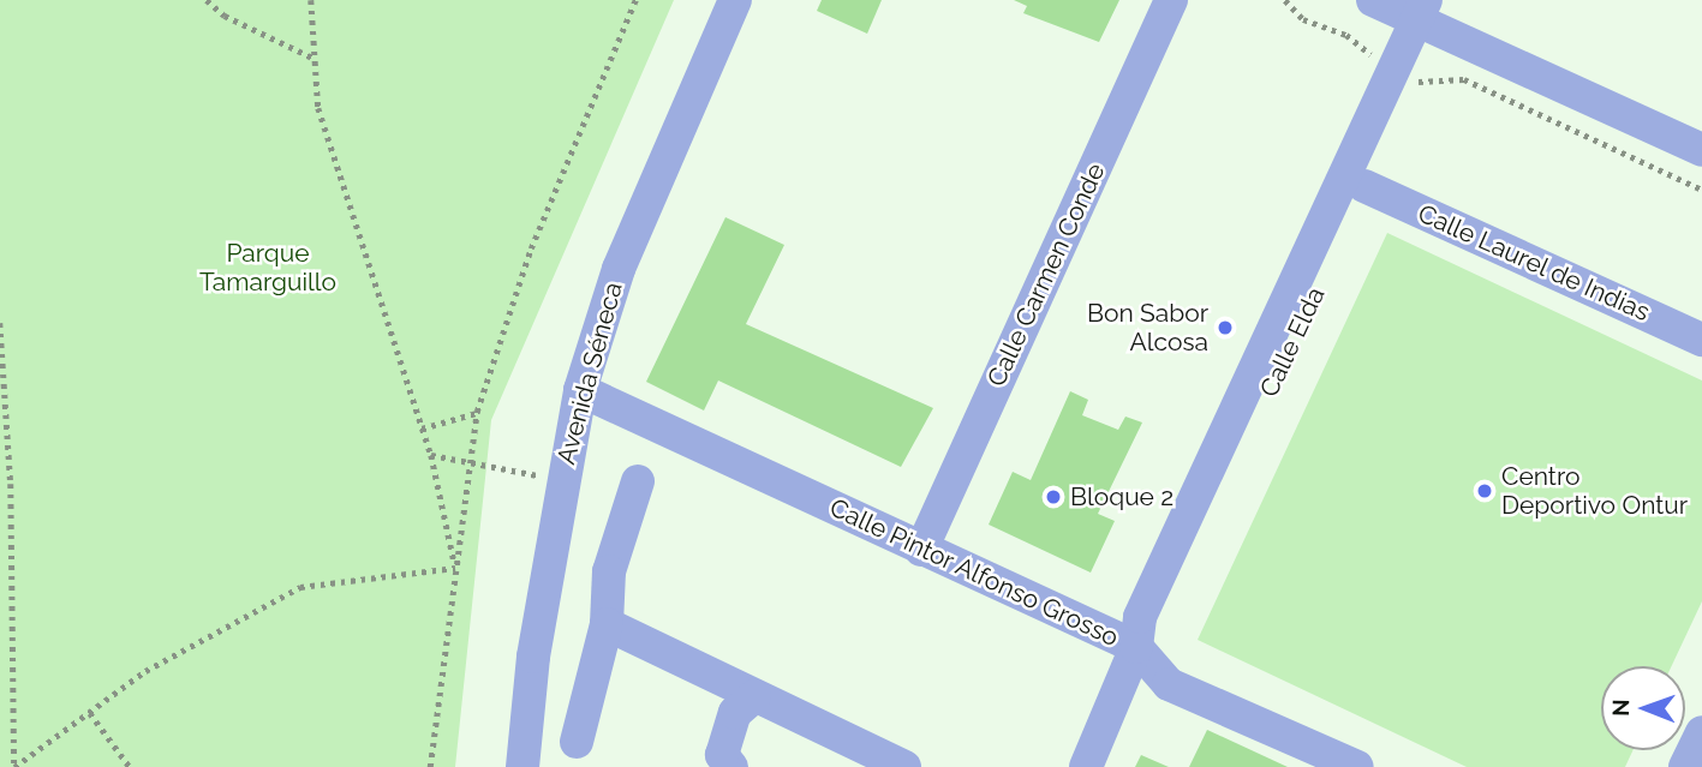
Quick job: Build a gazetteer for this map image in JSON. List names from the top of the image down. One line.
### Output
{"streets":{"street":["Calle Laurel de Indias","Calle Carmen Conde","Calle Elda","Avenida Séneca","Calle Pintor Alfonso Grosso"]},"crossings":[["Calle Laurel de Indias","Calle Elda"],["Calle Carmen Conde","Calle Pintor Alfonso Grosso"],["Calle Elda","Calle Pintor Alfonso Grosso"],["Avenida Séneca","Calle Pintor Alfonso Grosso"]],"parks":["Parque Tamarguillo"],"places":["Bon Sabor Alcosa","Centro Deportivo Ontur","Bloque 2"],"north":"left"}
